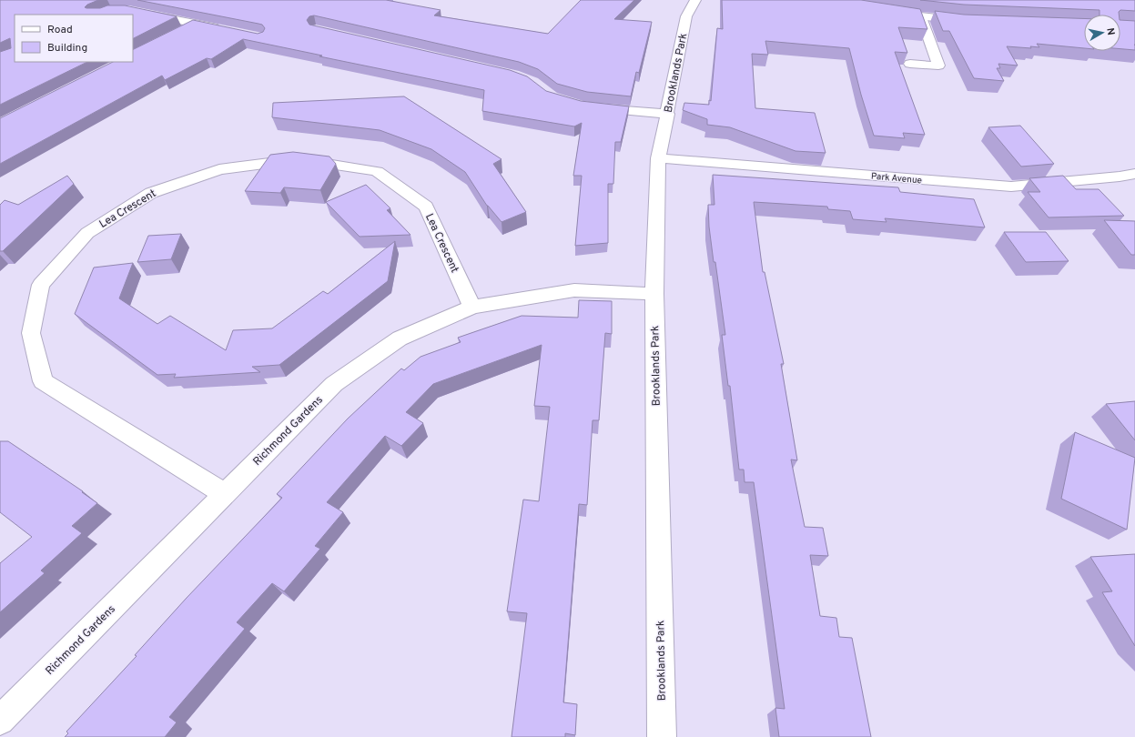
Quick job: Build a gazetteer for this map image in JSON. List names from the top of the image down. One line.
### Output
{"streets":{"street":["Brooklands Park","Park Avenue","Lea Crescent","Richmond Gardens"]},"crossings":[["Brooklands Park","Park Avenue"],["Brooklands Park","Richmond Gardens"],["Lea Crescent","Richmond Gardens"]],"legend":["Road","Building"],"north":"right"}
